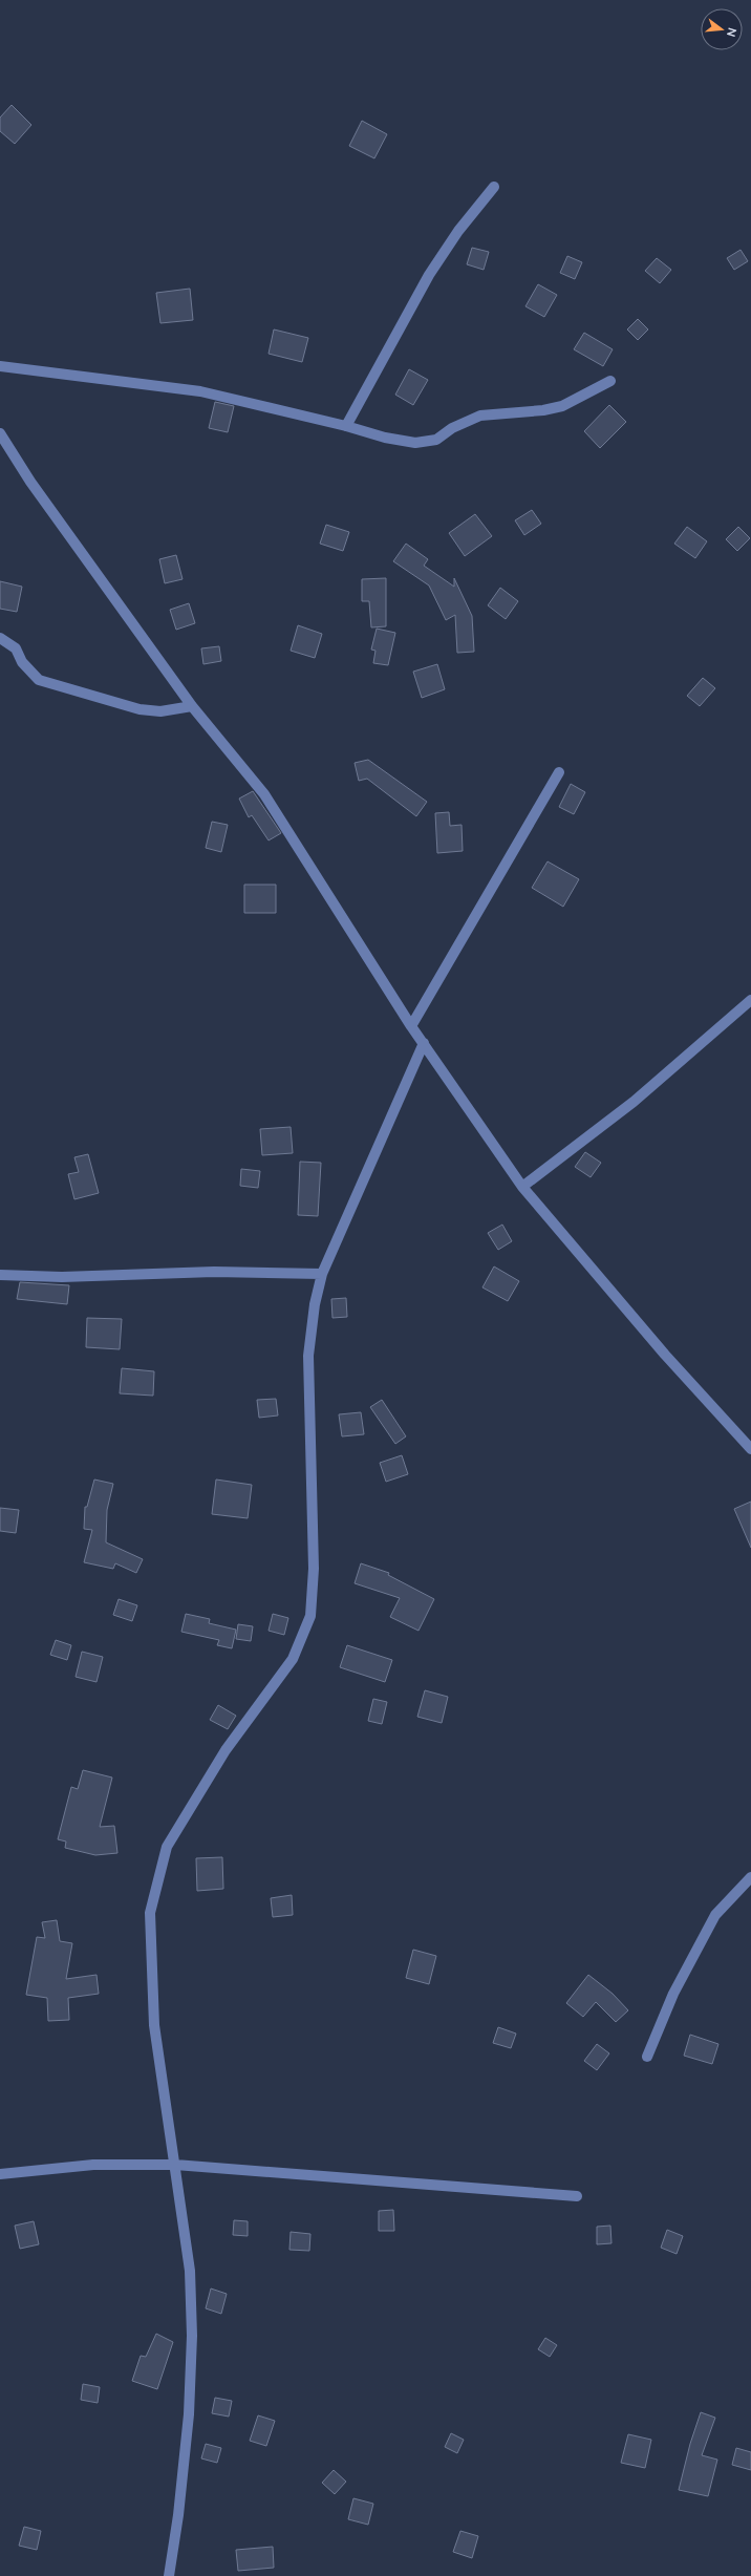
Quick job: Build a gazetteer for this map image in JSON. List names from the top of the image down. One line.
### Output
{"north":"right"}
